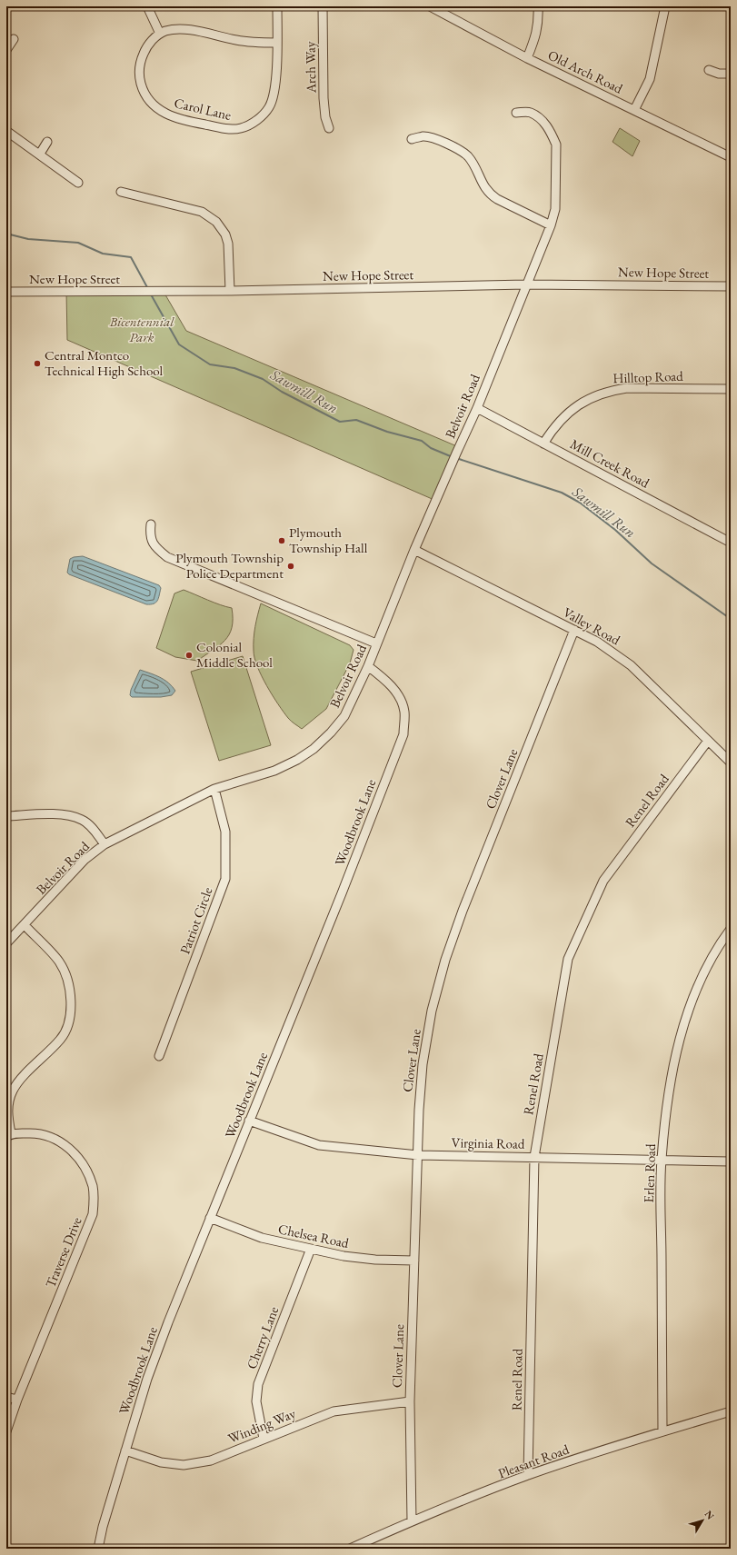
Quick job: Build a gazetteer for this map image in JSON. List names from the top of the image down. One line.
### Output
{"streets":{"street":["Arch Way","Old Arch Road","Carol Lane","New Hope Street","Hilltop Road","Belvoir Road","Mill Creek Road","Valley Road","Clover Lane","Renel Road","Woodbrook Lane","Patriot Circle","Virginia Road","Erlen Road","Chelsea Road","Traverse Drive","Cherry Lane","Winding Way","Pleasant Road"]},"crossings":[["New Hope Street","Belvoir Road"],["Hilltop Road","Mill Creek Road"],["Belvoir Road","Mill Creek Road"],["Belvoir Road","Valley Road"],["Belvoir Road","Woodbrook Lane"],["Belvoir Road","Patriot Circle"],["Valley Road","Clover Lane"],["Valley Road","Renel Road"],["Clover Lane","Virginia Road"],["Clover Lane","Chelsea Road"],["Clover Lane","Winding Way"],["Clover Lane","Pleasant Road"],["Renel Road","Virginia Road"],["Renel Road","Pleasant Road"],["Woodbrook Lane","Virginia Road"],["Woodbrook Lane","Chelsea Road"],["Woodbrook Lane","Winding Way"],["Virginia Road","Erlen Road"],["Erlen Road","Pleasant Road"],["Chelsea Road","Cherry Lane"],["Cherry Lane","Winding Way"]],"water":["Sawmill Run"],"parks":["Bicentennial Park"],"places":["Central Montco Technical High School","Plymouth Township Hall","Plymouth Township Police Department","Colonial Middle School"],"north":"top right"}
